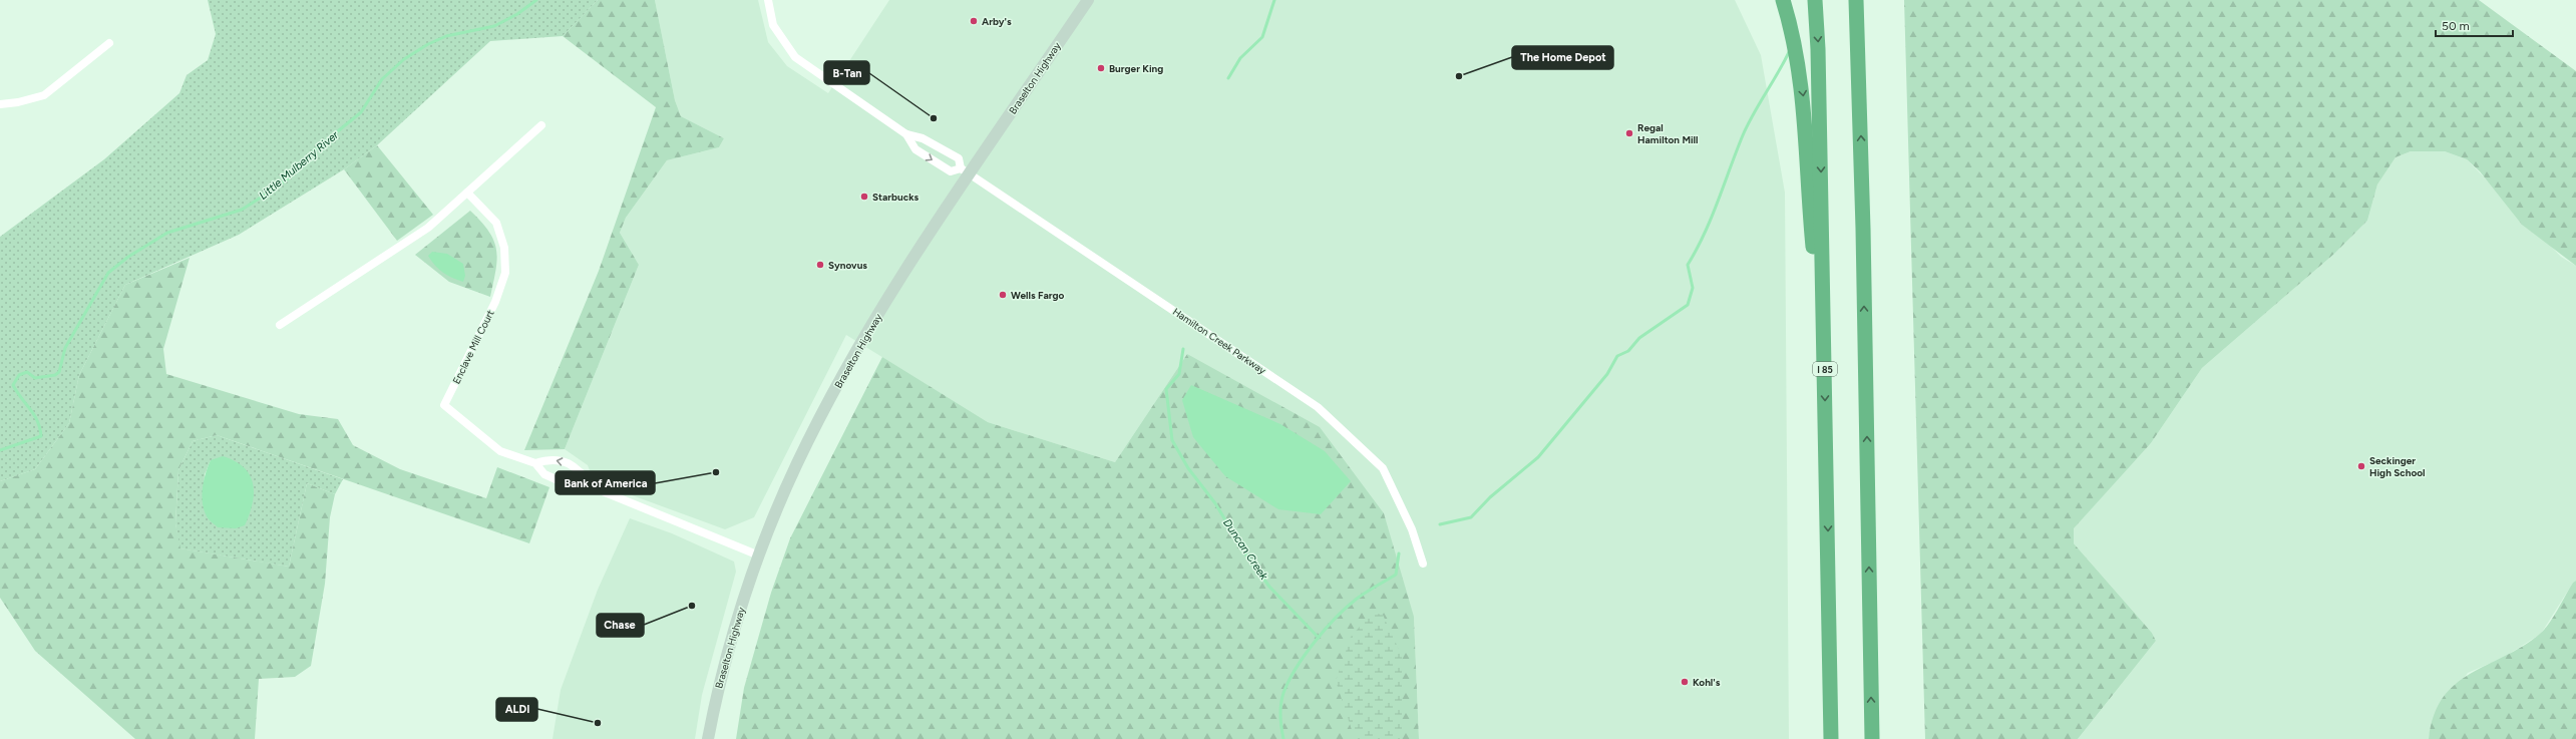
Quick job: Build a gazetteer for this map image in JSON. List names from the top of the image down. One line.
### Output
{"streets":{"highway":["I 85"],"main road":["Braselton Highway"],"street":["Hamilton Creek Parkway","Enclave Mill Court"]},"crossings":[["Braselton Highway","Hamilton Creek Parkway"],["Braselton Highway","Enclave Mill Court"]],"water":["Little Mulberry River","Duncan Creek"],"places":["Arby's","Burger King","The Home Depot","B-Tan","Regal Hamilton Mill","Starbucks","Synovus","Wells Fargo","Seckinger High School","Bank of America","Chase","Kohl's","ALDI"],"scale_bar":"50 m"}
